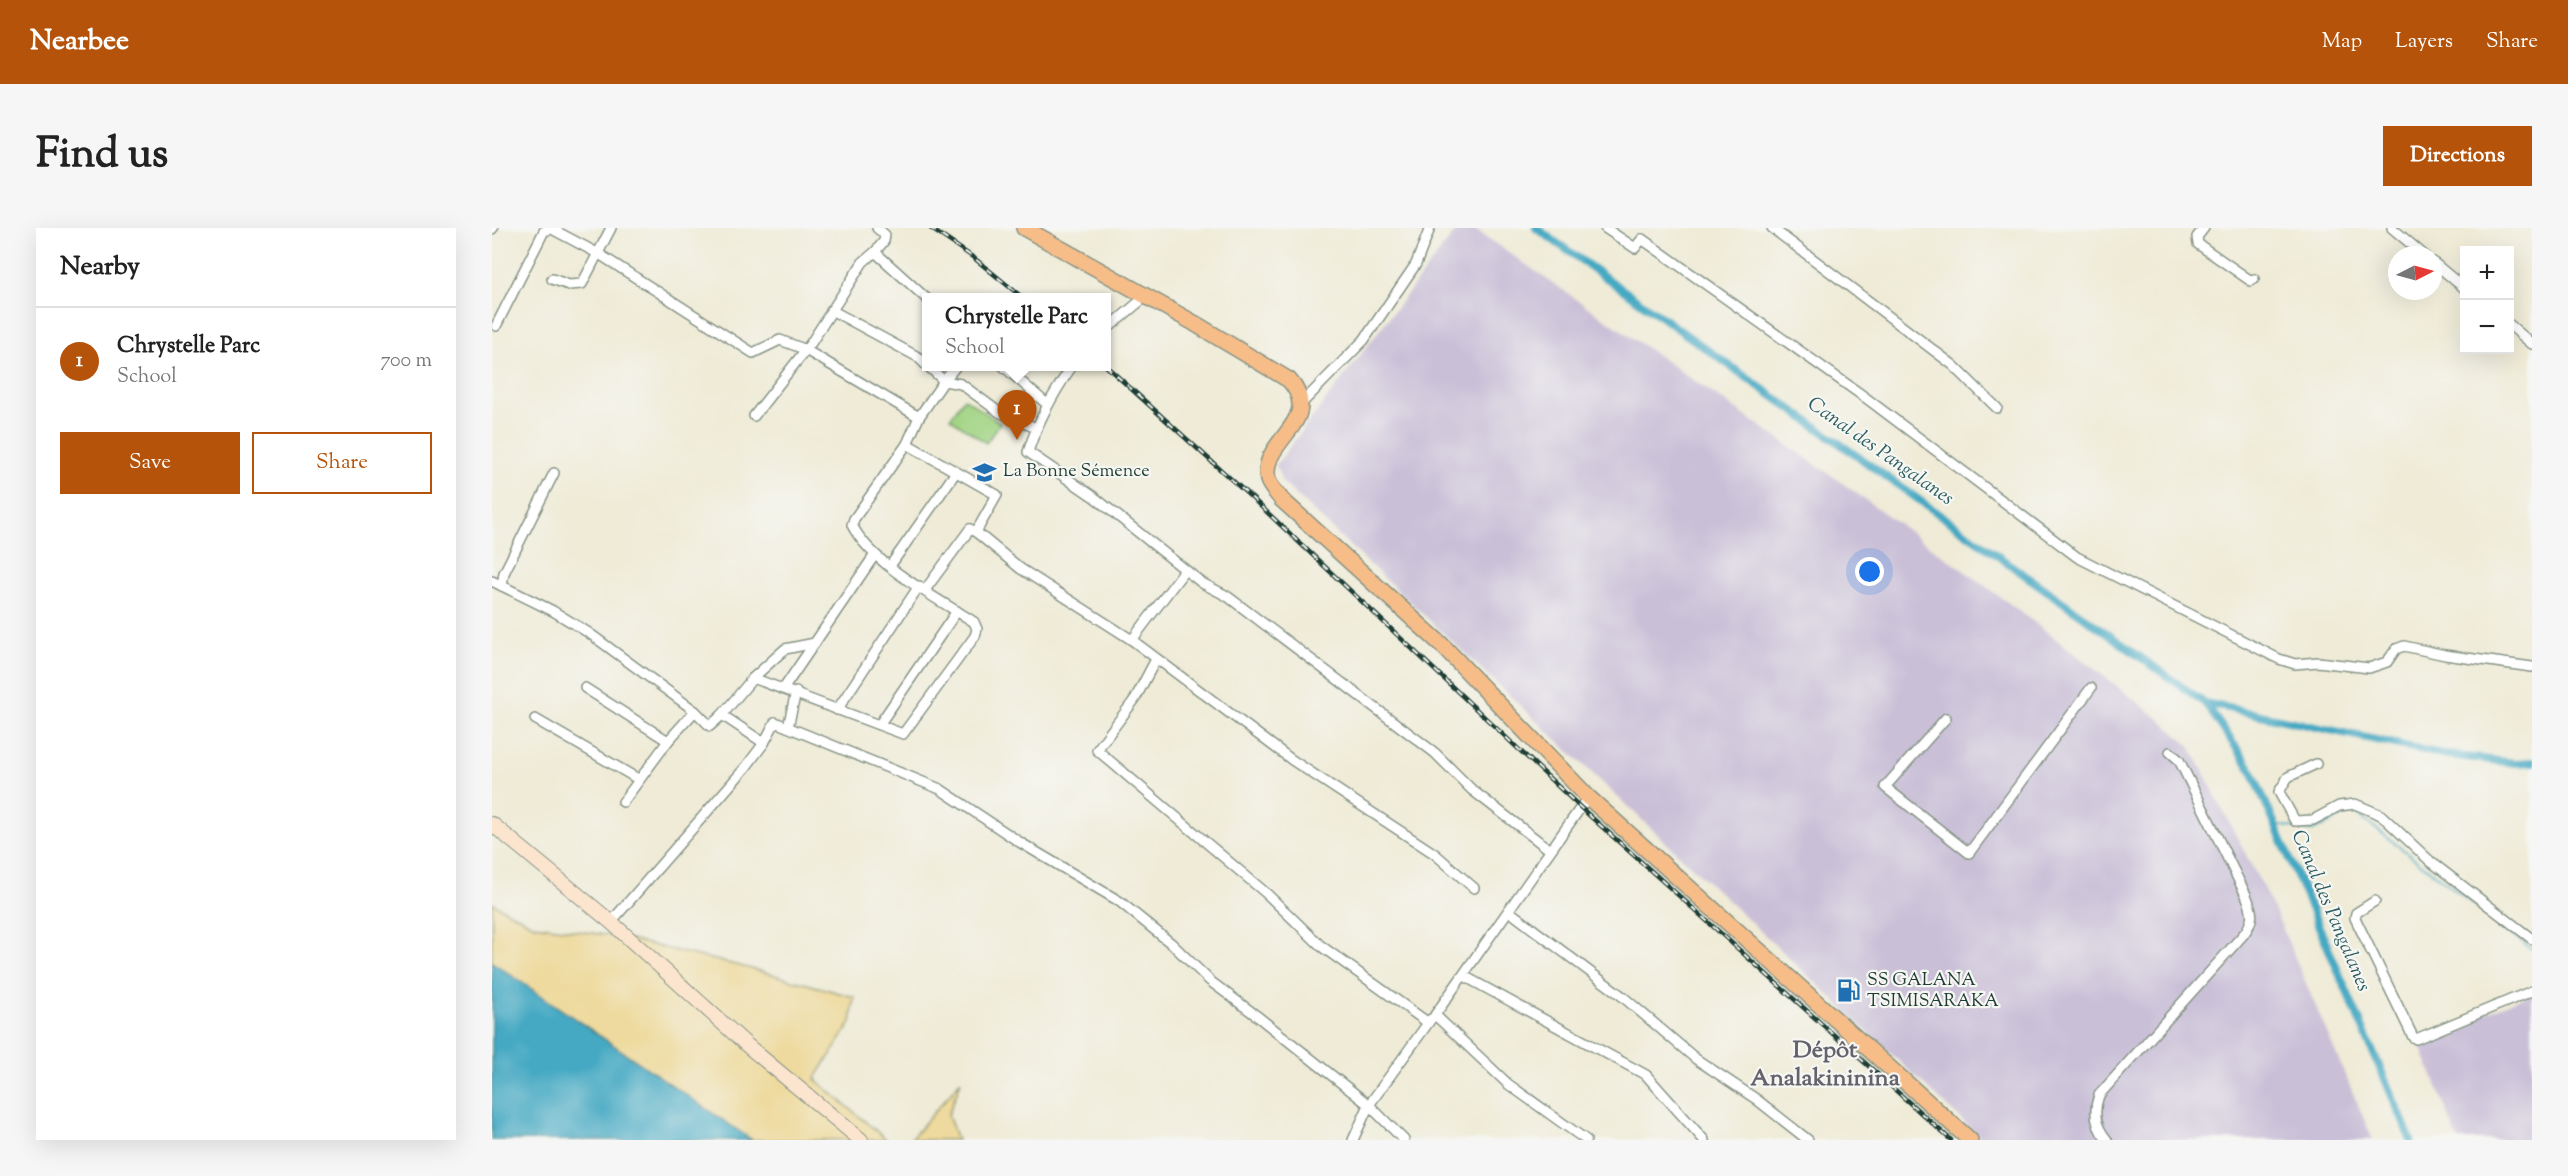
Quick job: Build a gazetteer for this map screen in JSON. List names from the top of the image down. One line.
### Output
{"districts":["Dépôt Analakininina"],"water":["Canal des Pangalanes"],"places":{"school or university":["La Bonne Sémence"],"fuel station":["SS GALANA TSIMISARAKA"]},"north":"right","page":{"header":"Nearbee","nav":["Map","Layers","Share"],"title":"Find us","buttons":["Directions",["Save","Share"]],"heading":"Nearby","map_buttons":["+","−"],"popup":["Chrystelle Parc","School"],"list":[{"mark":"1","name":"Chrystelle Parc","note":"School","value":"700 m"}],"pins":"1"}}
